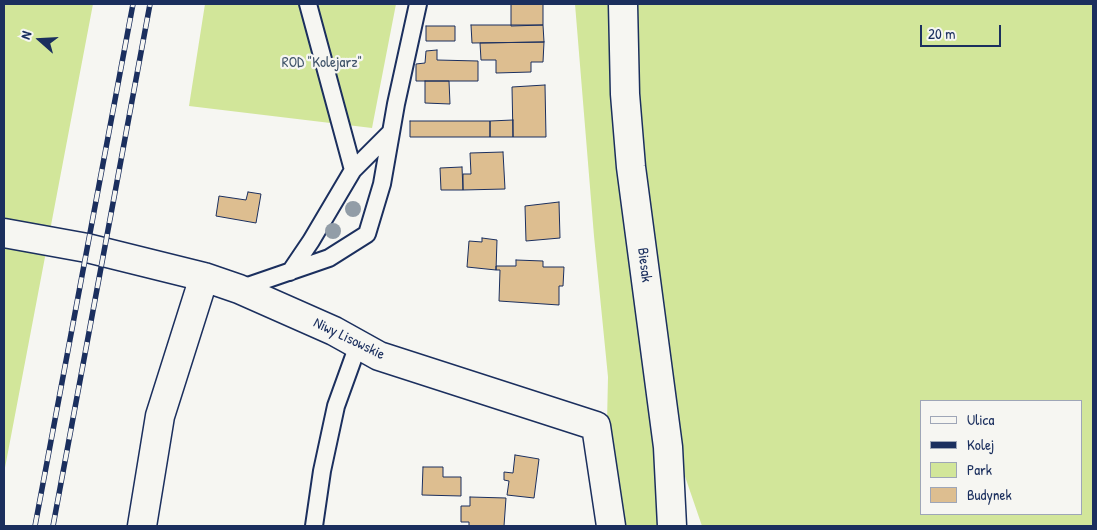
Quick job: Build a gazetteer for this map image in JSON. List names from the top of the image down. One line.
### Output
{"streets":{"street":["Biesak","Niwy Lisowskie"]},"parks":["ROD \"Kolejarz\""],"legend":["Ulica","Kolej","Park","Budynek"],"scale_bar":"20 m","north":"left"}
